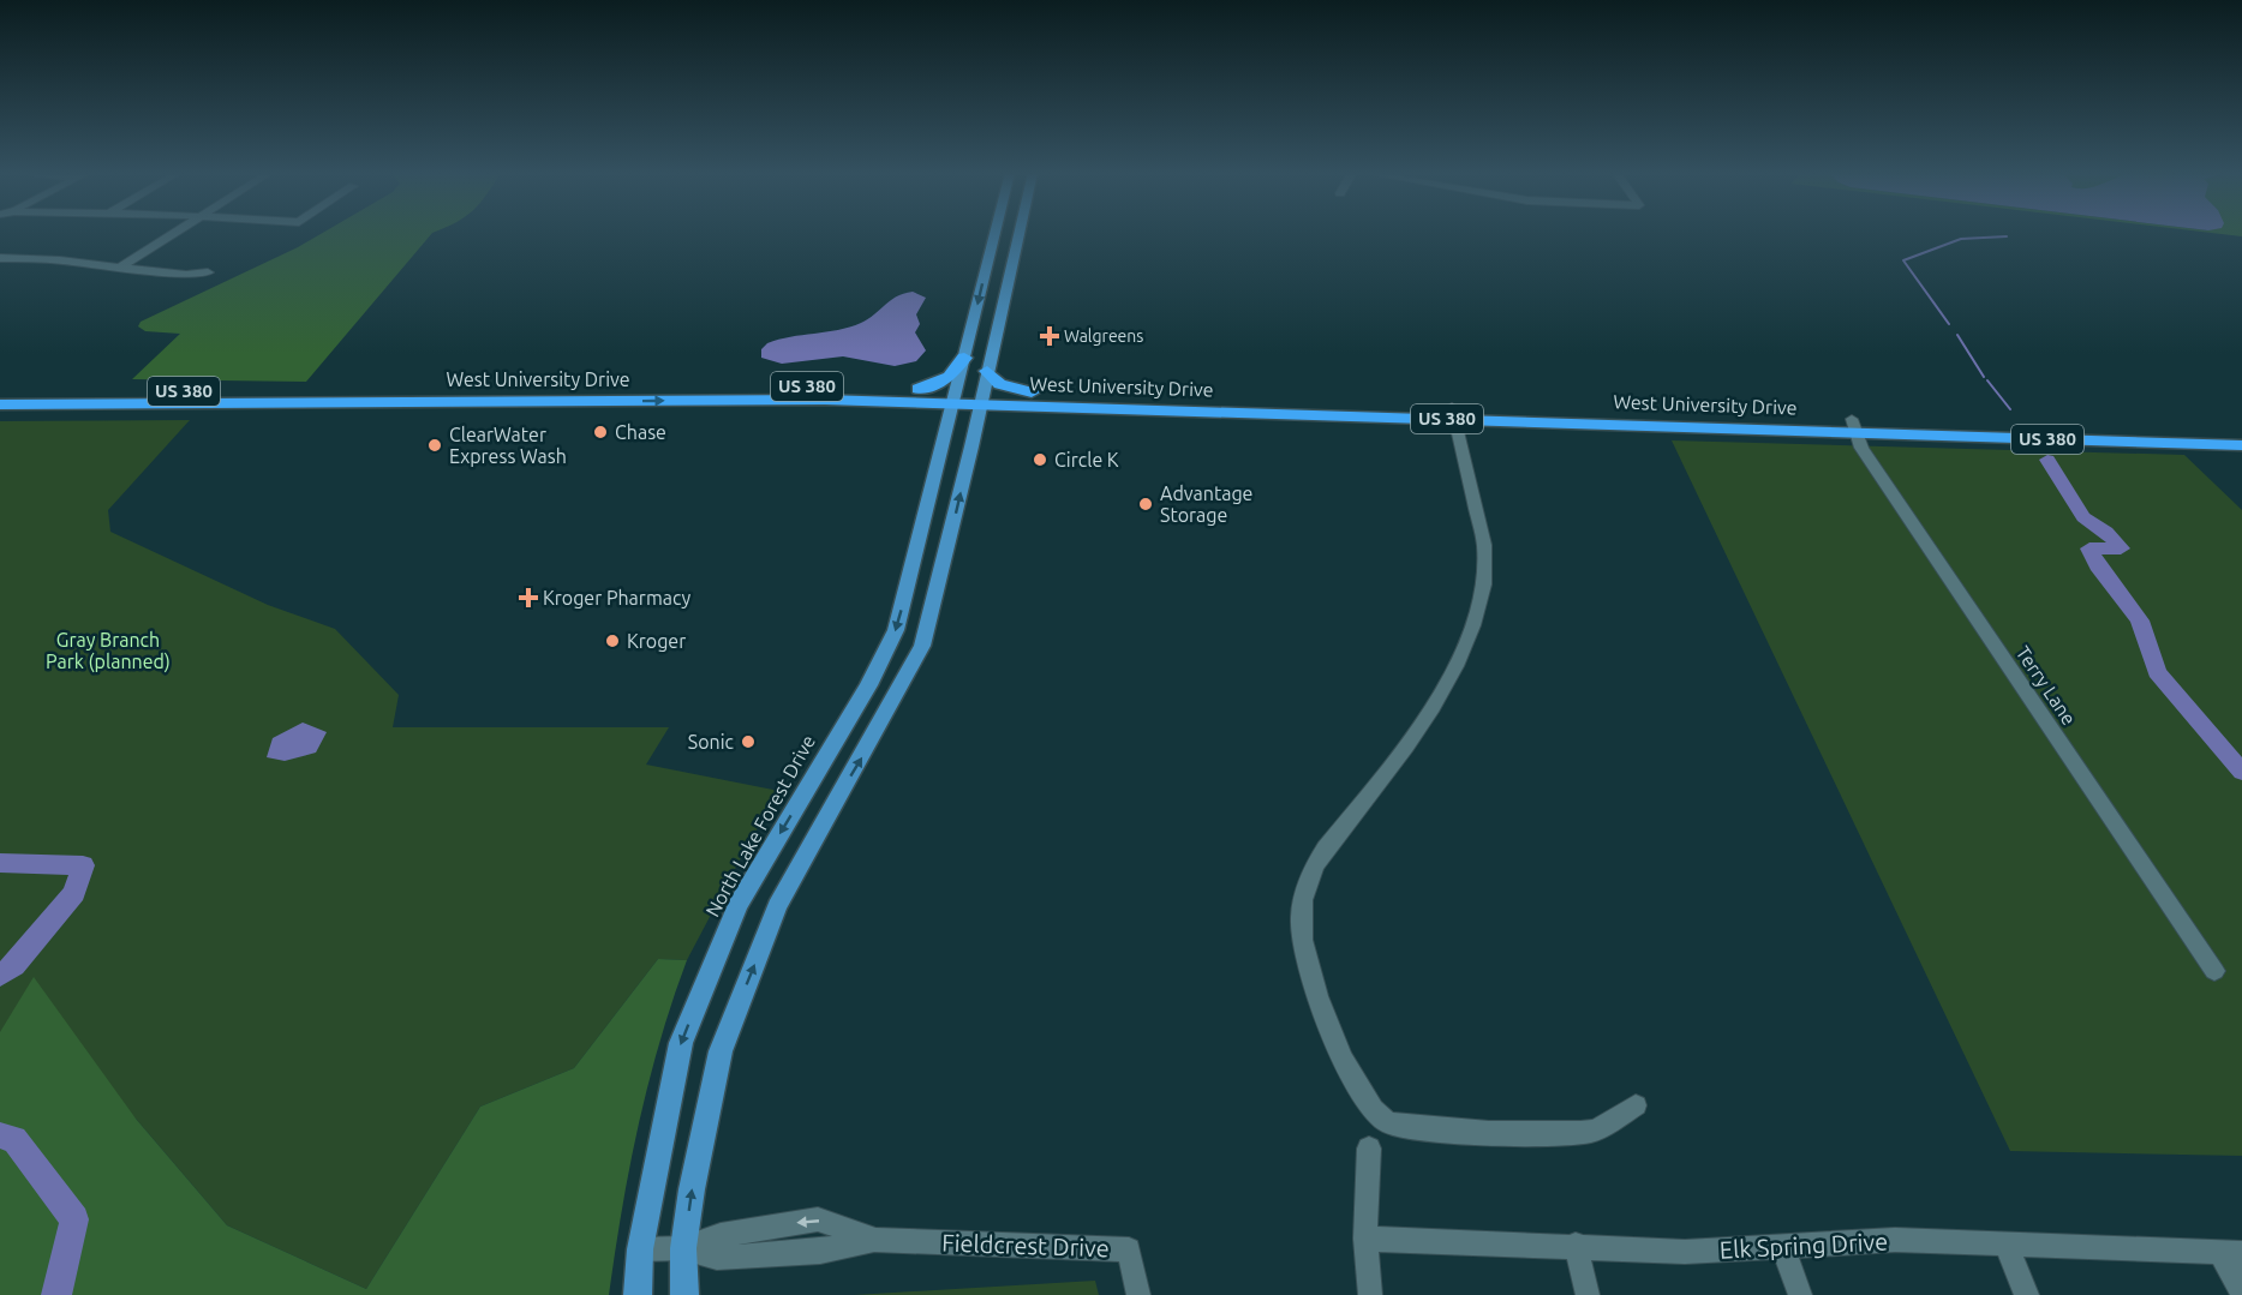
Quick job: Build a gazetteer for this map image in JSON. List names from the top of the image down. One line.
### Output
{"streets":{"highway":["West University Drive","US 380"],"main road":["North Lake Forest Drive"],"street":["Terry Lane","Fieldcrest Drive","Elk Spring Drive"]},"crossings":[["West University Drive","Terry Lane"],["West University Drive","North Lake Forest Drive"],["North Lake Forest Drive","Fieldcrest Drive"]],"parks":["Gray Branch Park (planned)"],"places":{"health":["Walgreens","Kroger Pharmacy"],"other":["Chase","ClearWater Express Wash","Circle K","Advantage Storage","Kroger","Sonic"]}}
